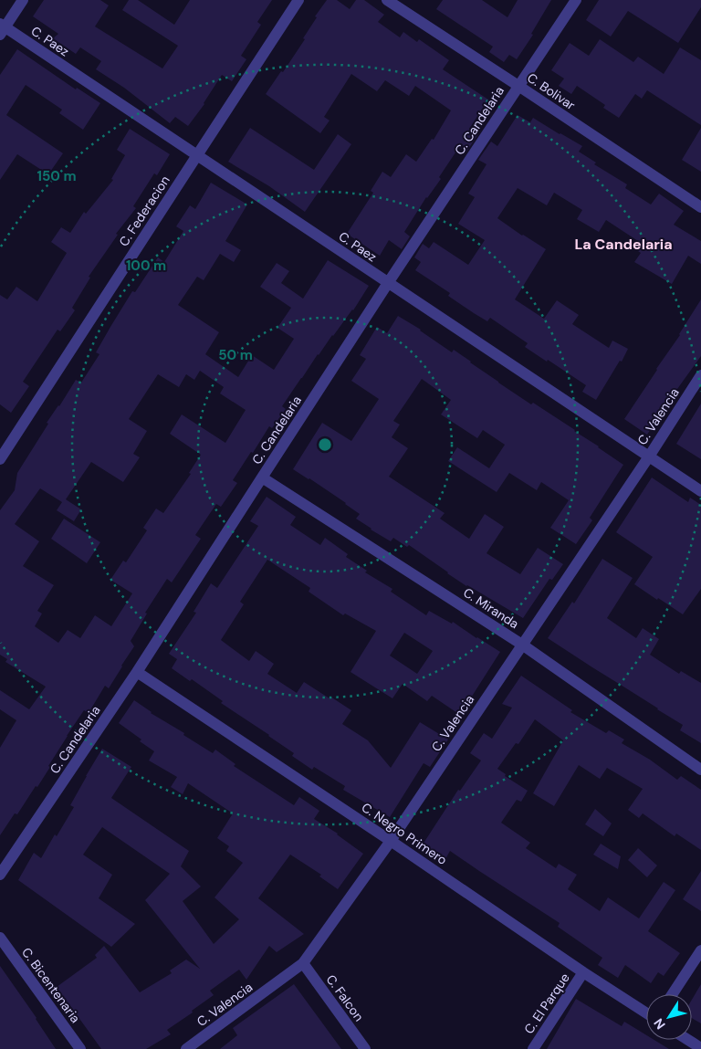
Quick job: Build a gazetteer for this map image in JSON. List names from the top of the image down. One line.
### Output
{"streets":{"street":["C. Paez","C. Bolivar","C. Candelaria","C. Federacion","C. Valencia","C. Miranda","C. Negro Primero","C. Bicentenaria","C. Falcon","C. El Parque"]},"crossings":[["C. Paez","C. Candelaria"],["C. Paez","C. Federacion"],["C. Paez","C. Valencia"],["C. Bolivar","C. Candelaria"],["C. Candelaria","C. Miranda"],["C. Candelaria","C. Negro Primero"],["C. Valencia","C. Miranda"],["C. Valencia","C. Negro Primero"],["C. Valencia","C. Falcon"],["C. Negro Primero","C. El Parque"]],"districts":["La Candelaria"],"north":"bottom left","rings":["150 m","100 m","50 m"]}
